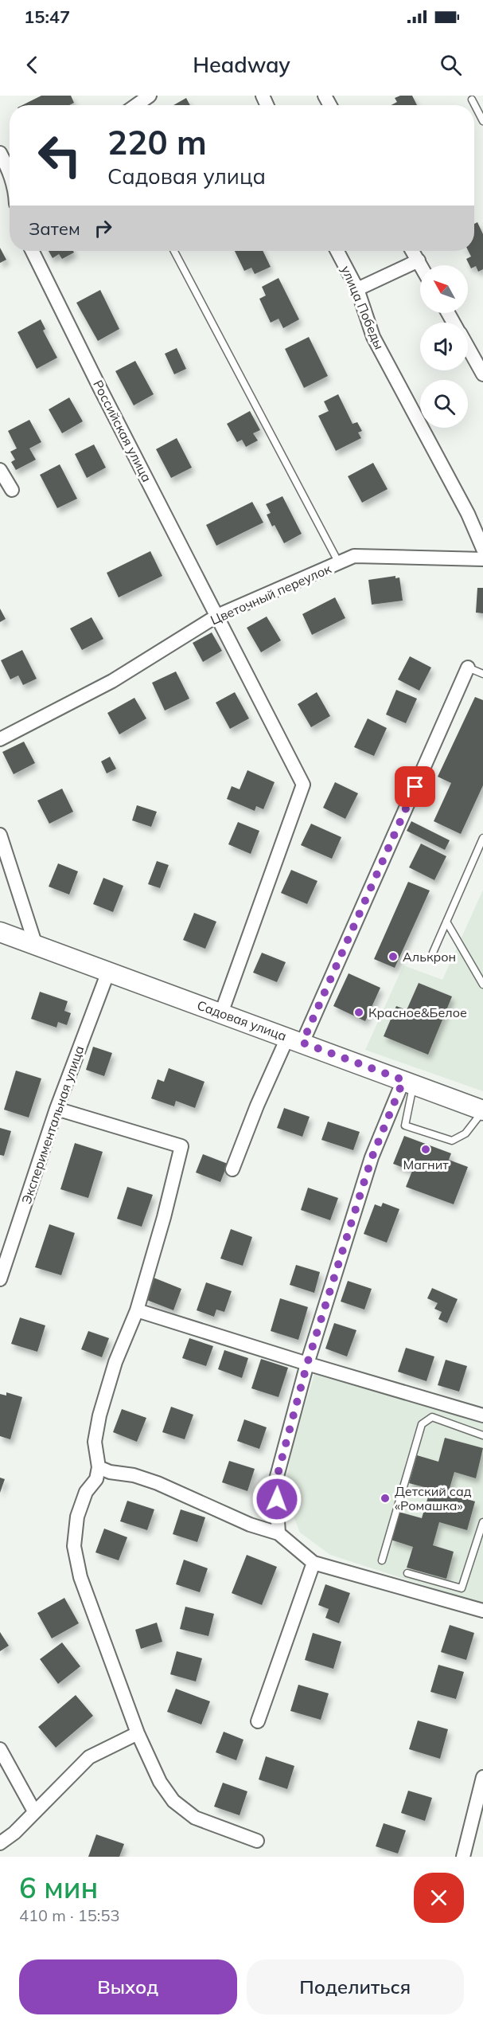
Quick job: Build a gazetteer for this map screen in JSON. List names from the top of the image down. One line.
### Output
{"streets":{"main road":["Садовая улица"],"street":["улица Победы","Российская улица","Цветочный переулок","Экспериментальная улица"]},"crossings":[["Российская улица","Цветочный переулок"],["Российская улица","Садовая улица"],["Садовая улица","Экспериментальная улица"]],"places":["Алькрон","Красное&Белое","Магнит","Детский сад «Ромашка»"],"north":"top left","page":{"status":"15:47","header":"Headway","turn":["220 m","Садовая улица"],"then":"Затем","heading":["6 мин","410 m · 15:53"],"buttons":["Выход","Поделиться"]}}
